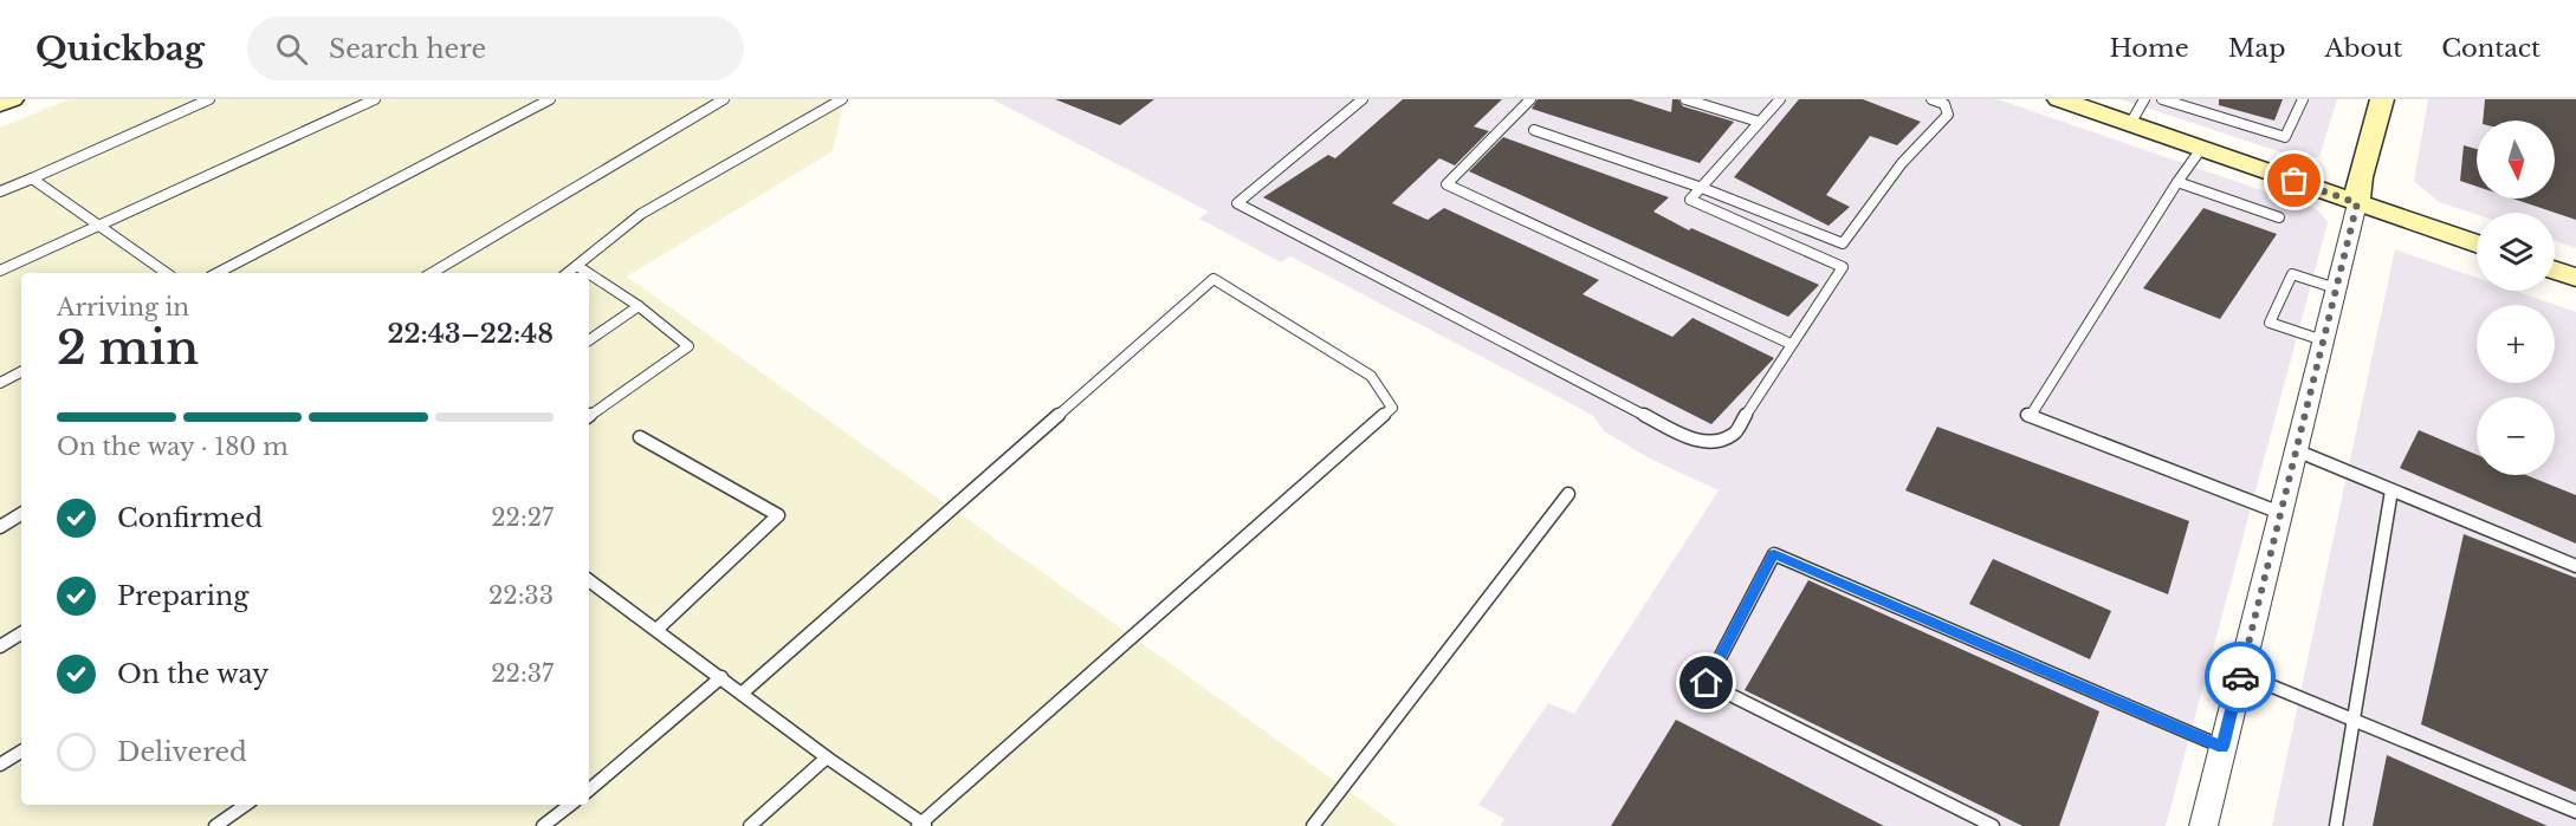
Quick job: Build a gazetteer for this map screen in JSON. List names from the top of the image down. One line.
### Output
{"north":"bottom","page":{"header":"Quickbag","search":"Search here","nav":["Home","Map","About","Contact"],"map_buttons":["+","−"],"heading":["2 min","Arriving in","22:43–22:48"],"bar":"On the way · 180 m","list":[["Confirmed","22:27"],["Preparing","22:33"],["On the way","22:37"],"Delivered"]}}
